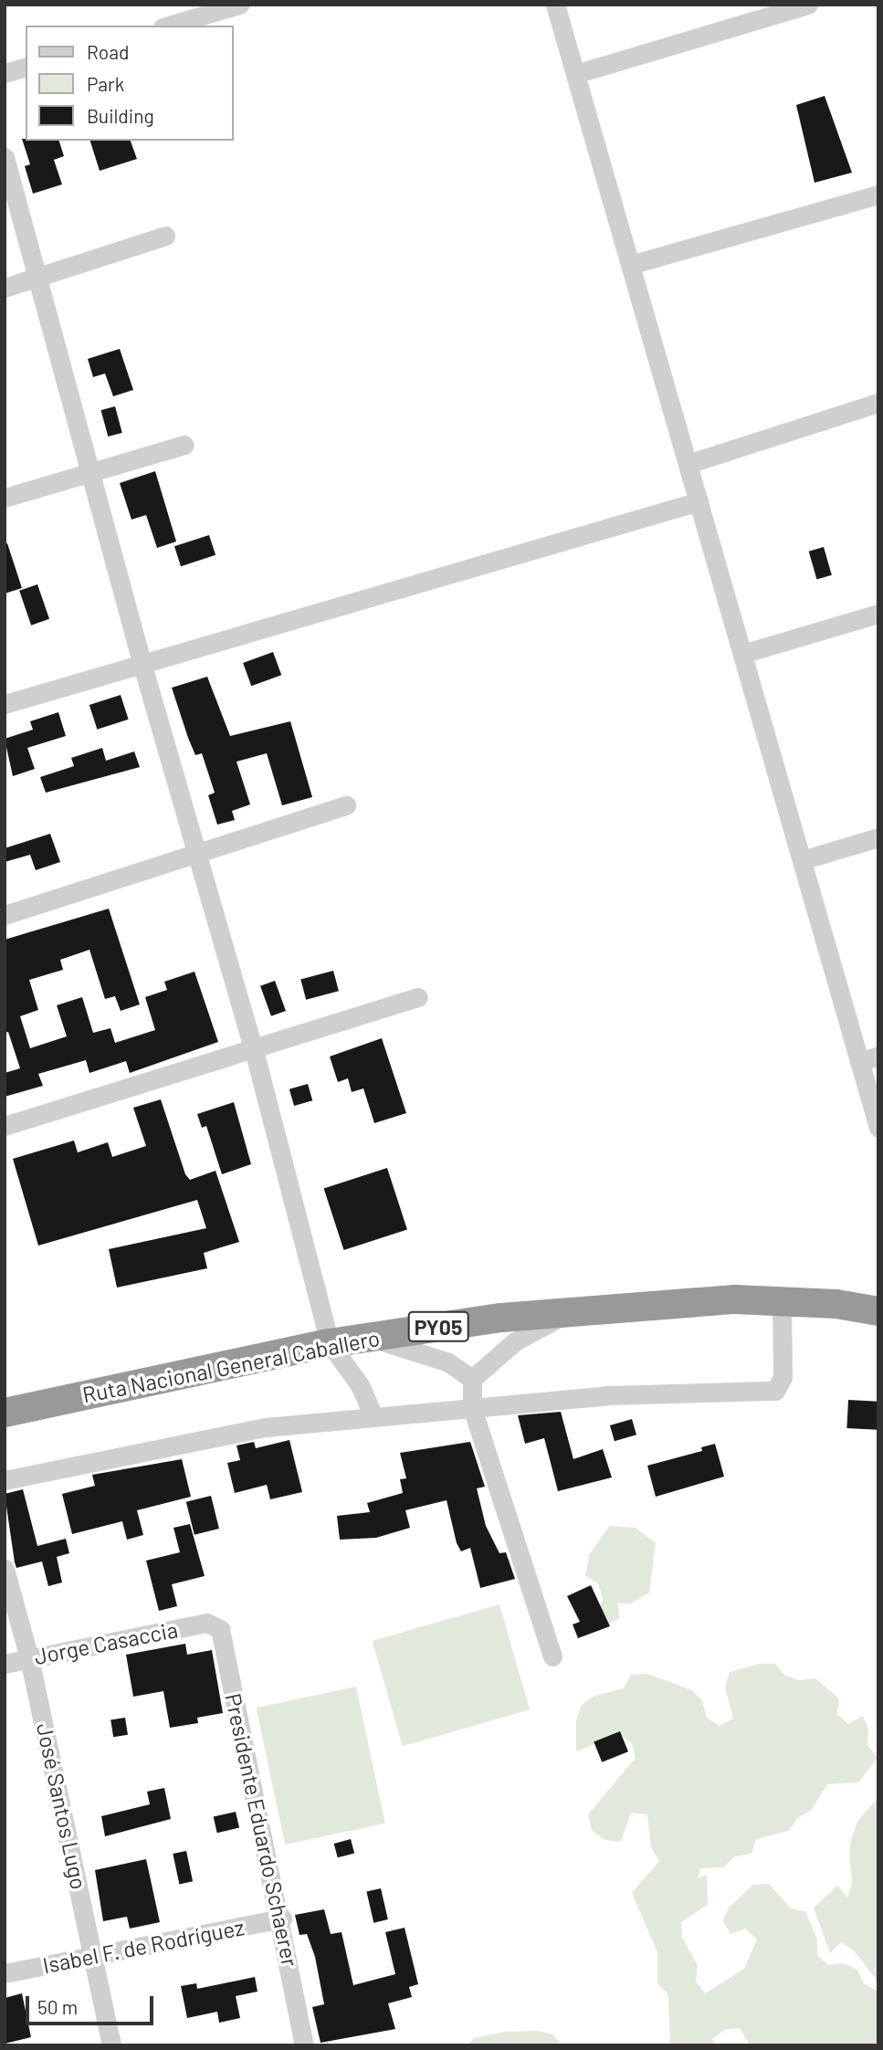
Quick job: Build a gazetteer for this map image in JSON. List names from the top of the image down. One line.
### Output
{"streets":{"highway":["PY05","Ruta Nacional General Caballero"],"street":["Jorge Casaccia","José Santos Lugo","Presidente Eduardo Schaerer","Isabel F. de Rodríguez"]},"crossings":[["Jorge Casaccia","José Santos Lugo"],["Jorge Casaccia","Presidente Eduardo Schaerer"],["José Santos Lugo","Isabel F. de Rodríguez"],["Presidente Eduardo Schaerer","Isabel F. de Rodríguez"]],"legend":["Road","Park","Building"],"scale_bar":"50 m"}
